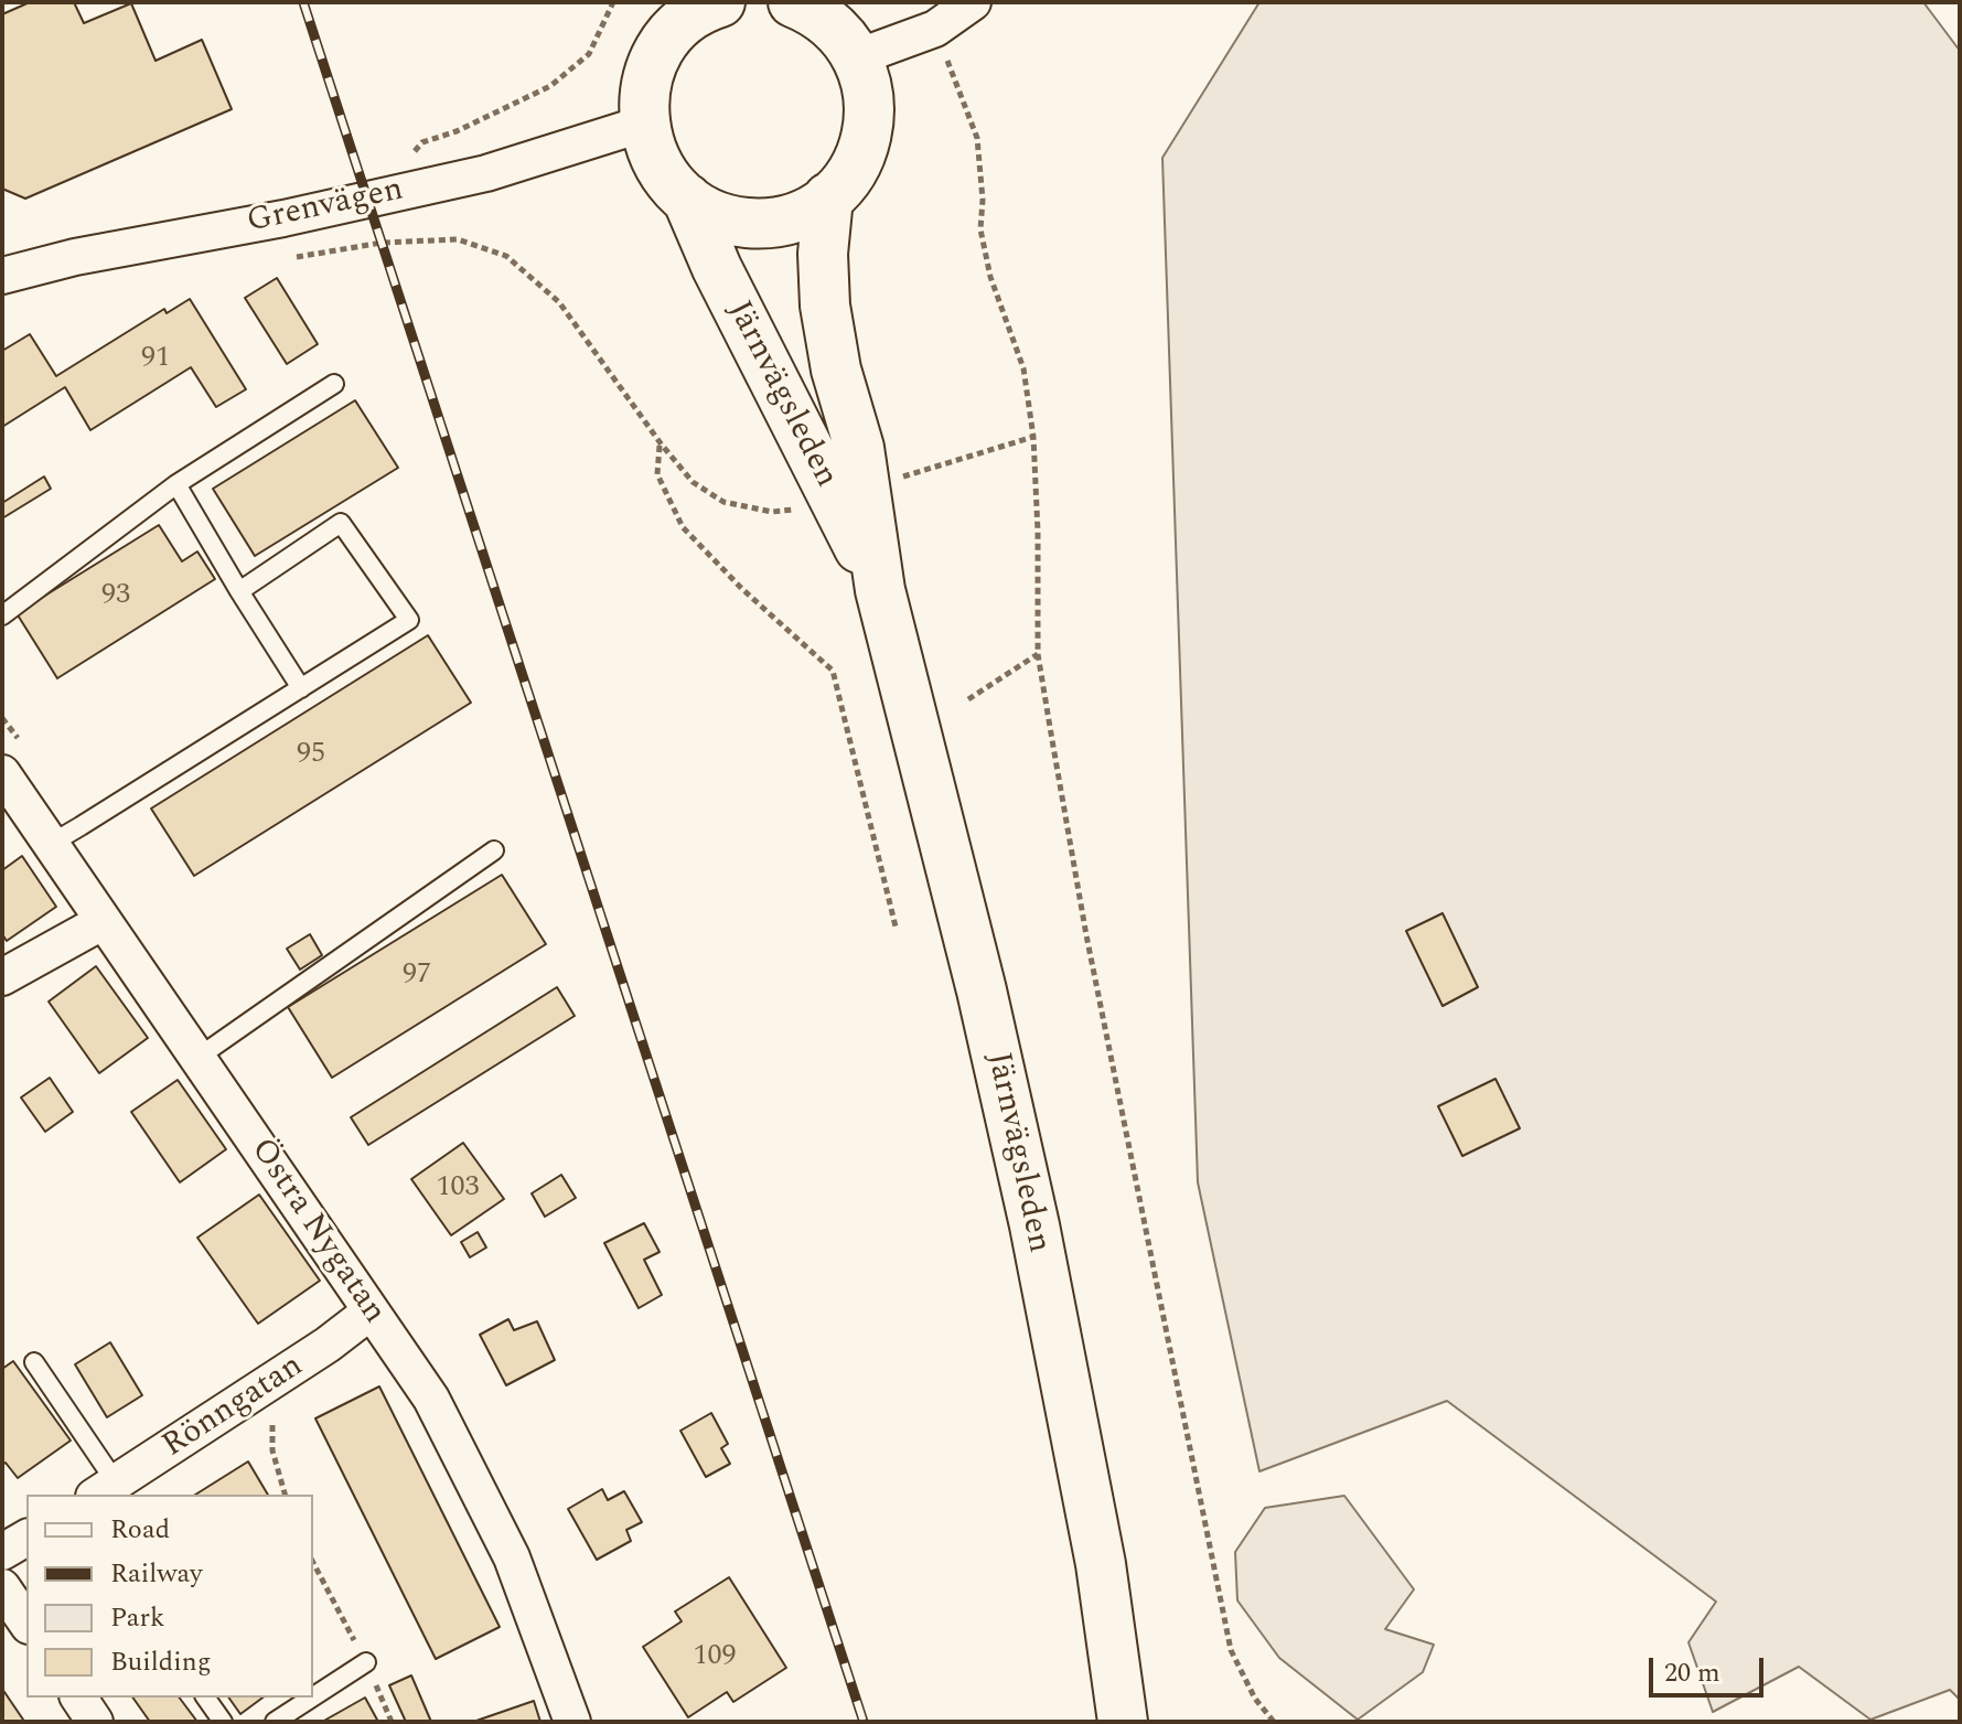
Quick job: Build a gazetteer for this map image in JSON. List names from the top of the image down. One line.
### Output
{"streets":{"main road":["Järnvägsleden"],"street":["Grenvägen","Östra Nygatan","Rönngatan"]},"crossings":[["Östra Nygatan","Rönngatan"]],"house_numbers":["91","93","95","97","103","109"],"legend":["Road","Railway","Park","Building"],"scale_bar":"20 m"}
